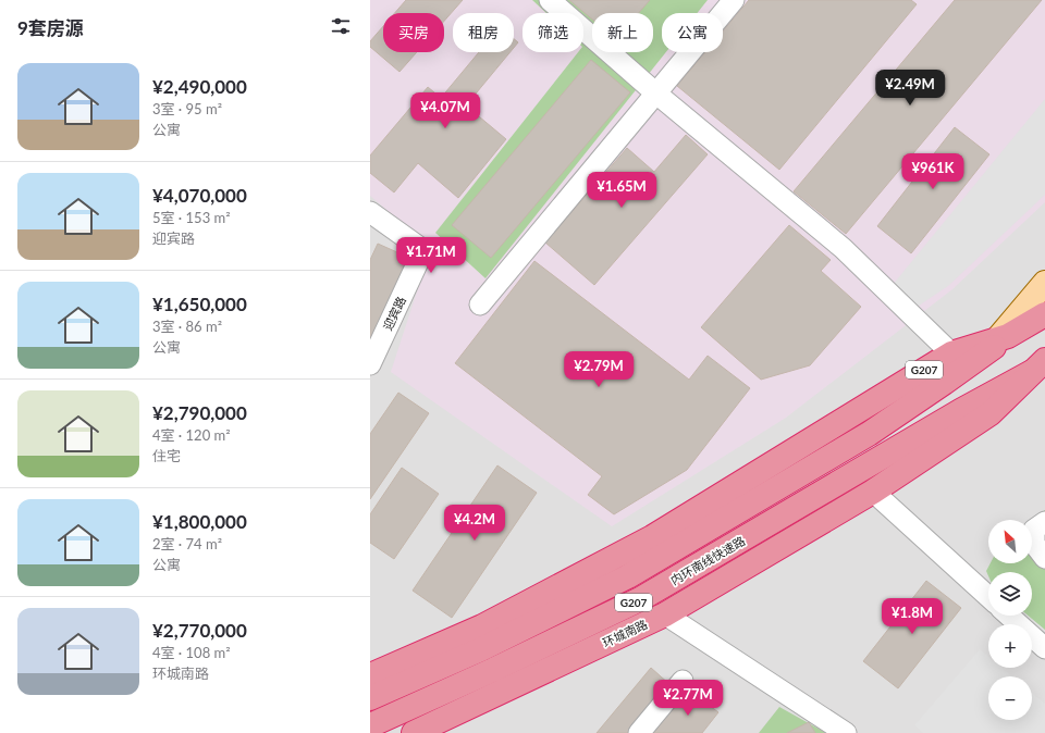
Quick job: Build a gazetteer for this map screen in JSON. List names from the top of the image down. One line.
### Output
{"streets":{"highway":["G207","内环南线快速路","环城南路"],"street":["迎宾路"]},"crossings":[["内环南线快速路","环城南路"]],"north":"top left","page":{"heading":"9套房源","chip":["买房","租房","筛选","新上","公寓"],"list":[{"name":"¥2,490,000","note":"3室 · 95 m² · 公寓"},{"name":"¥4,070,000","note":"5室 · 153 m² · 迎宾路"},{"name":"¥1,650,000","note":"3室 · 86 m² · 公寓"},{"name":"¥2,790,000","note":"4室 · 120 m² · 住宅"},{"name":"¥1,800,000","note":"2室 · 74 m² · 公寓"},{"name":"¥2,770,000","note":"4室 · 108 m² · 环城南路"}],"price":["¥2.49M","¥4.07M","¥961K","¥1.65M","¥1.71M","¥2.79M","¥4.2M","¥1.8M","¥2.77M"],"map_buttons":["+","−"]}}
